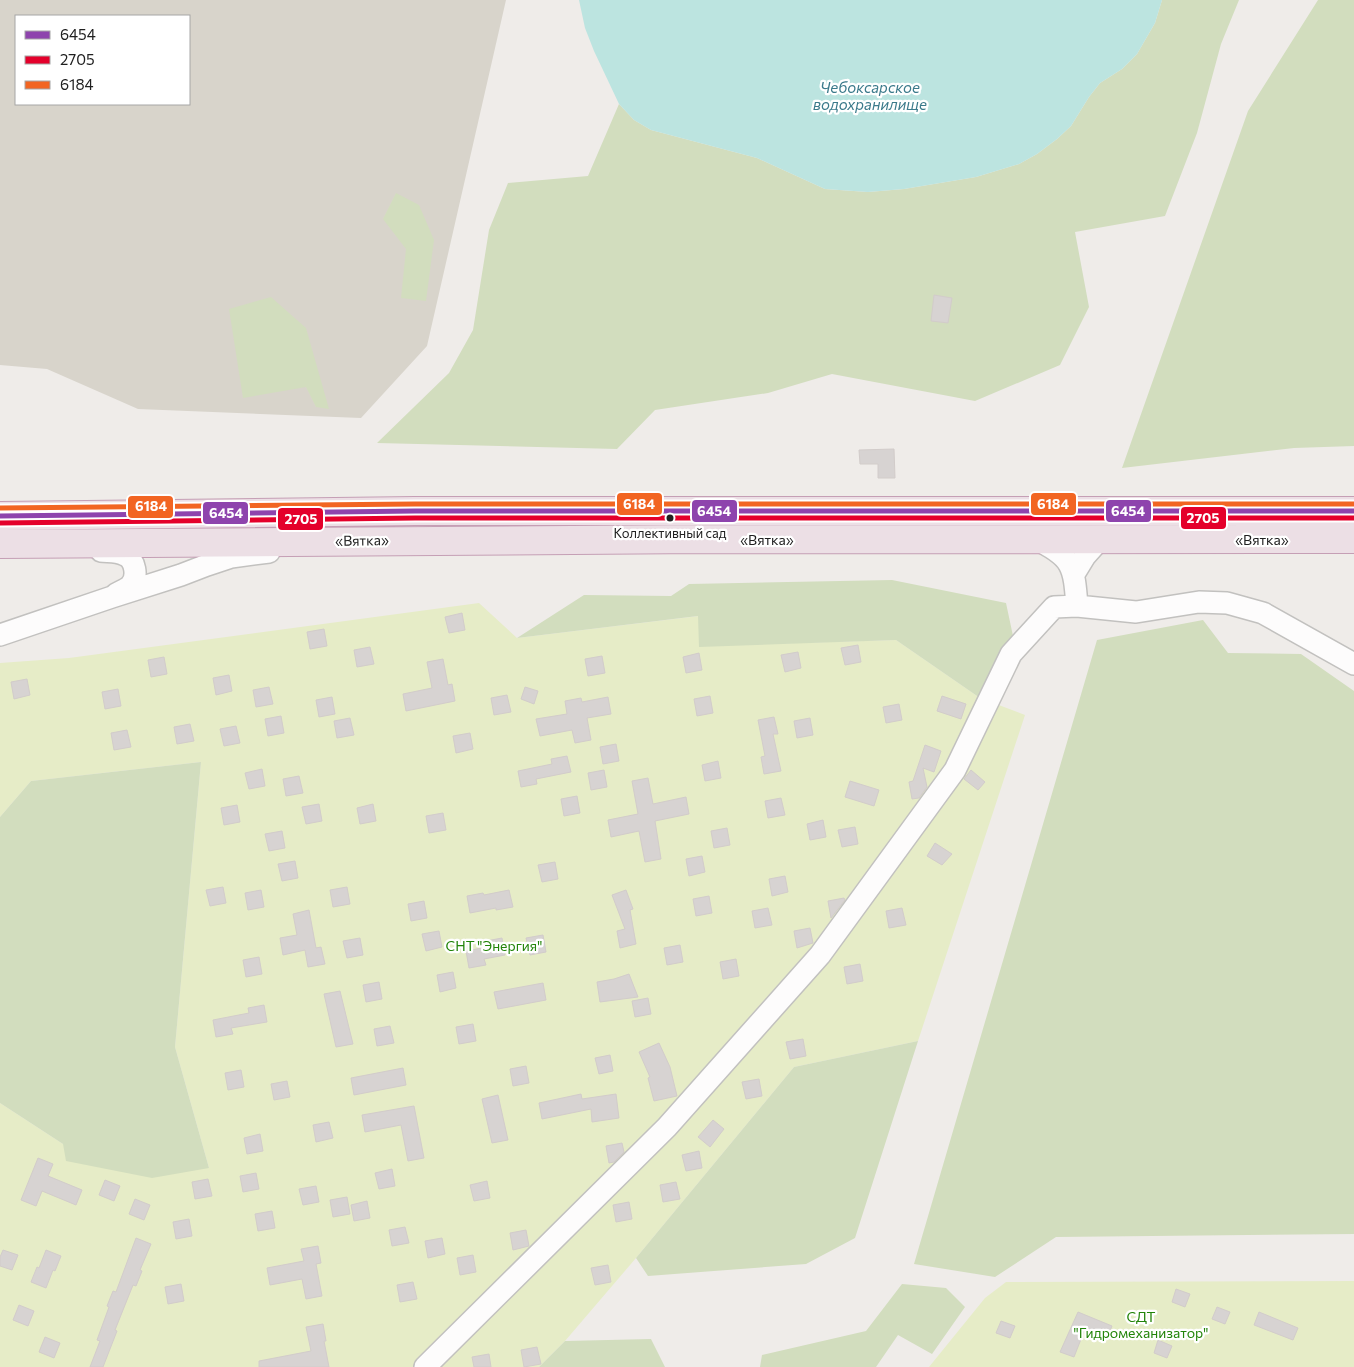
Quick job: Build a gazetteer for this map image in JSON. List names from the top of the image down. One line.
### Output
{"streets":{"highway":["«Вятка»"]},"water":["Чебоксарское водохранилище"],"parks":["СНТ \"Энергия\"","СДТ \"Гидромеханизатор\""],"places":["Коллективный сад"],"lines":["transit line 6184","transit line 6454","transit line 2705"],"legend":["6454","2705","6184"]}
